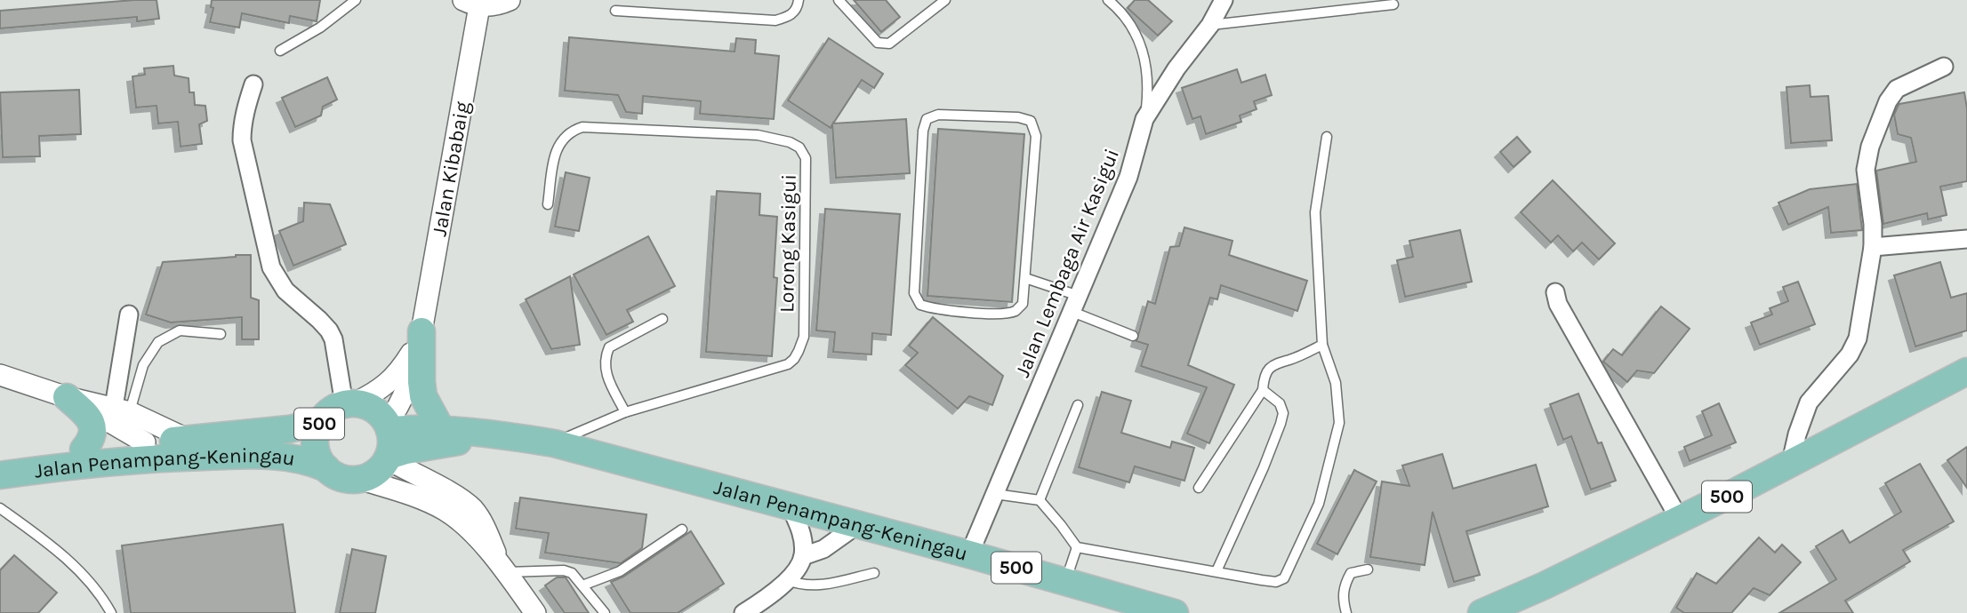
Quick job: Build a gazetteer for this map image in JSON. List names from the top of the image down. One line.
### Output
{"streets":{"main road":["500","Jalan Penampang-Keningau"],"street":["Jalan Kibabaig","Jalan Lembaga Air Kasigui"],"lane":["Lorong Kasigui"]},"crossings":[["Jalan Kibabaig","500"],["Jalan Kibabaig","Jalan Penampang-Keningau"],["Lorong Kasigui","Jalan Penampang-Keningau"],["Jalan Lembaga Air Kasigui","Jalan Penampang-Keningau"],["500","Jalan Penampang-Keningau"]]}
